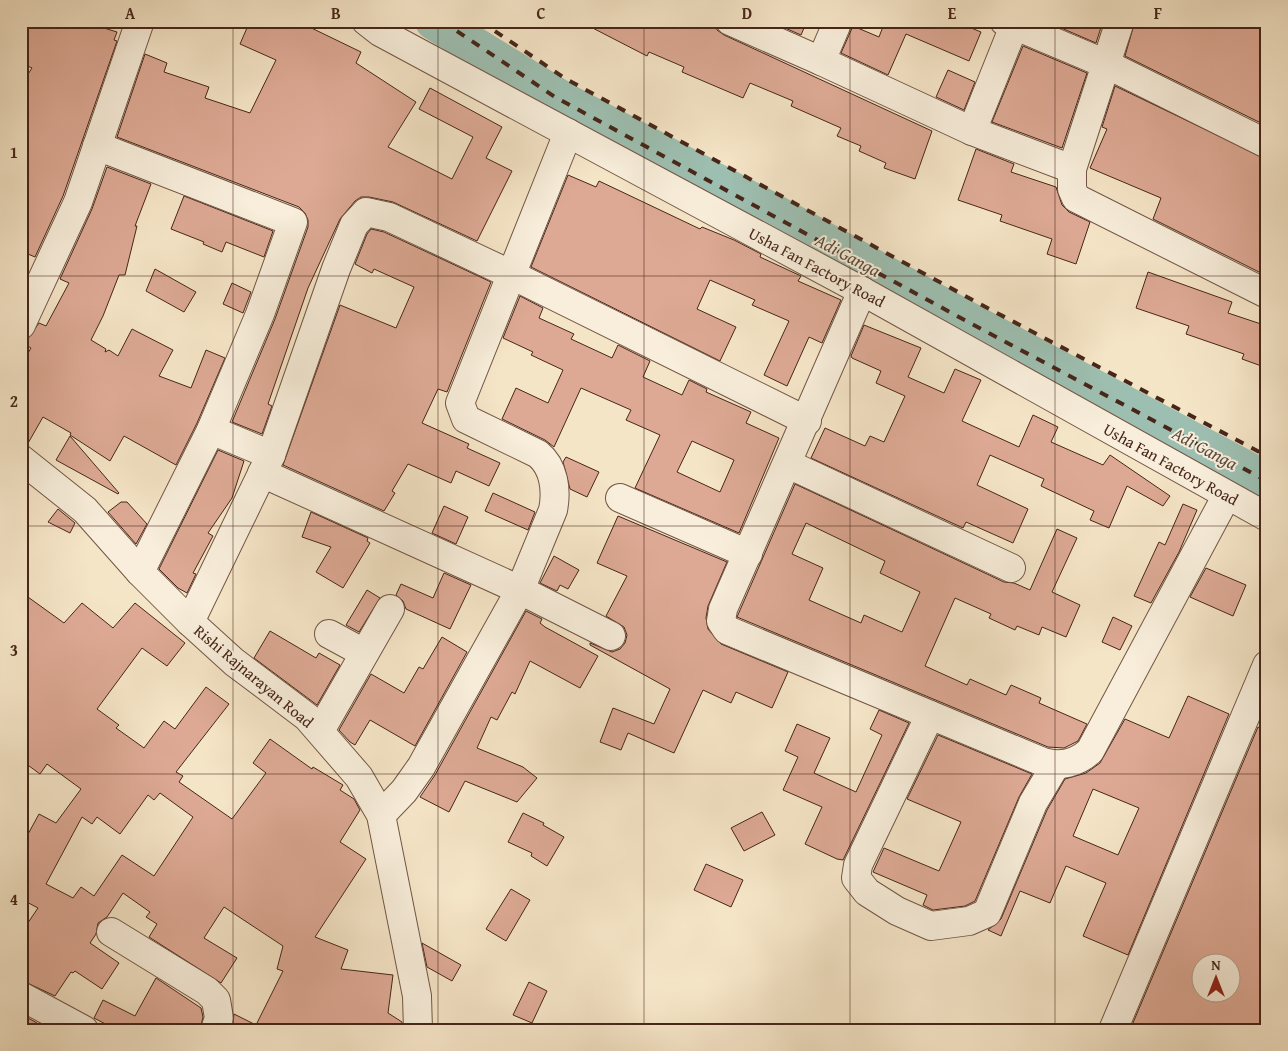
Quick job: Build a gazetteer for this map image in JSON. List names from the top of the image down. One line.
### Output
{"streets":{"street":["Usha Fan Factory Road","Rishi Rajnarayan Road"]},"water":["Adi Ganga"],"north":"top","grid":{"columns":["A","B","C","D","E","F"],"rows":["1","2","3","4"]}}
